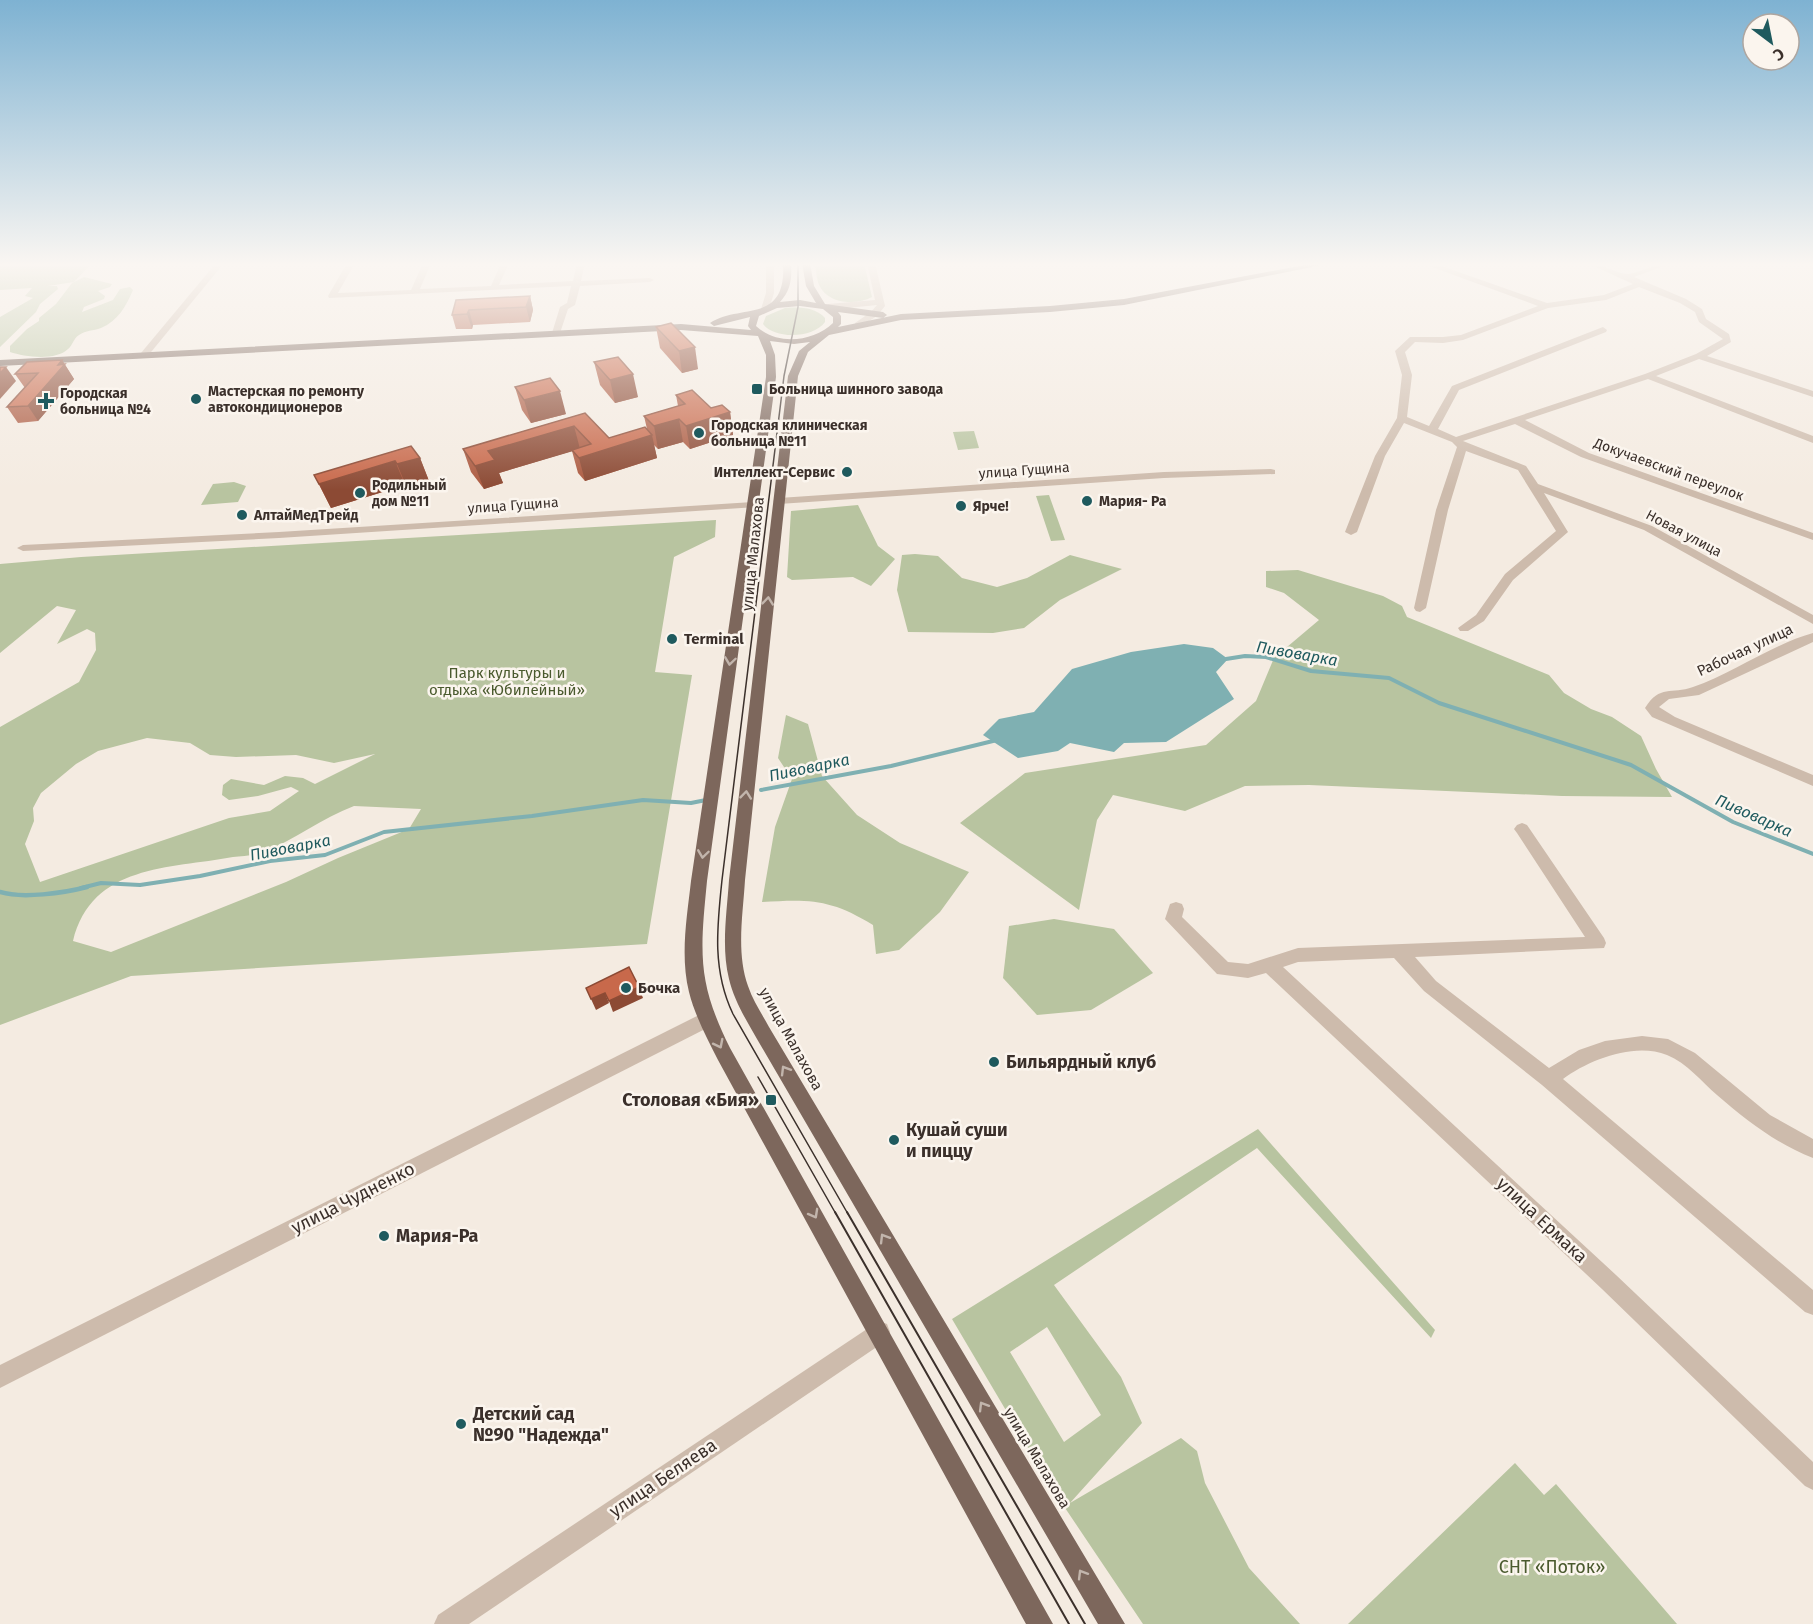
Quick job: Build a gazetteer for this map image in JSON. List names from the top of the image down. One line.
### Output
{"streets":{"main road":["улица Малахова"],"street":["Докучаевский переулок","улица Гущина","Новая улица","Рабочая улица","улица Чудненко","улица Ермака","улица Беляева"]},"crossings":[["улица Гущина","улица Малахова"],["улица Малахова","улица Чудненко"],["улица Малахова","улица Беляева"]],"water":["Пивоварка"],"parks":["Парк культуры и отдыха «Юбилейный»","СНТ «Поток»"],"places":{"transit":["Больница шинного завода","Столовая «Бия»"],"other":["Мастерская по ремонту автокондиционеров","Городская клиническая больница №11","Интеллект-Сервис","Родильный дом №11","Мария- Ра","Ярче!","АлтайМедТрейд","Terminal","Бочка","Бильярдный клуб","Кушай суши и пиццу","Мария-Ра","Детский сад №90 \"Надежда\""],"health":["Городская больница №4"]},"north":"bottom right"}
